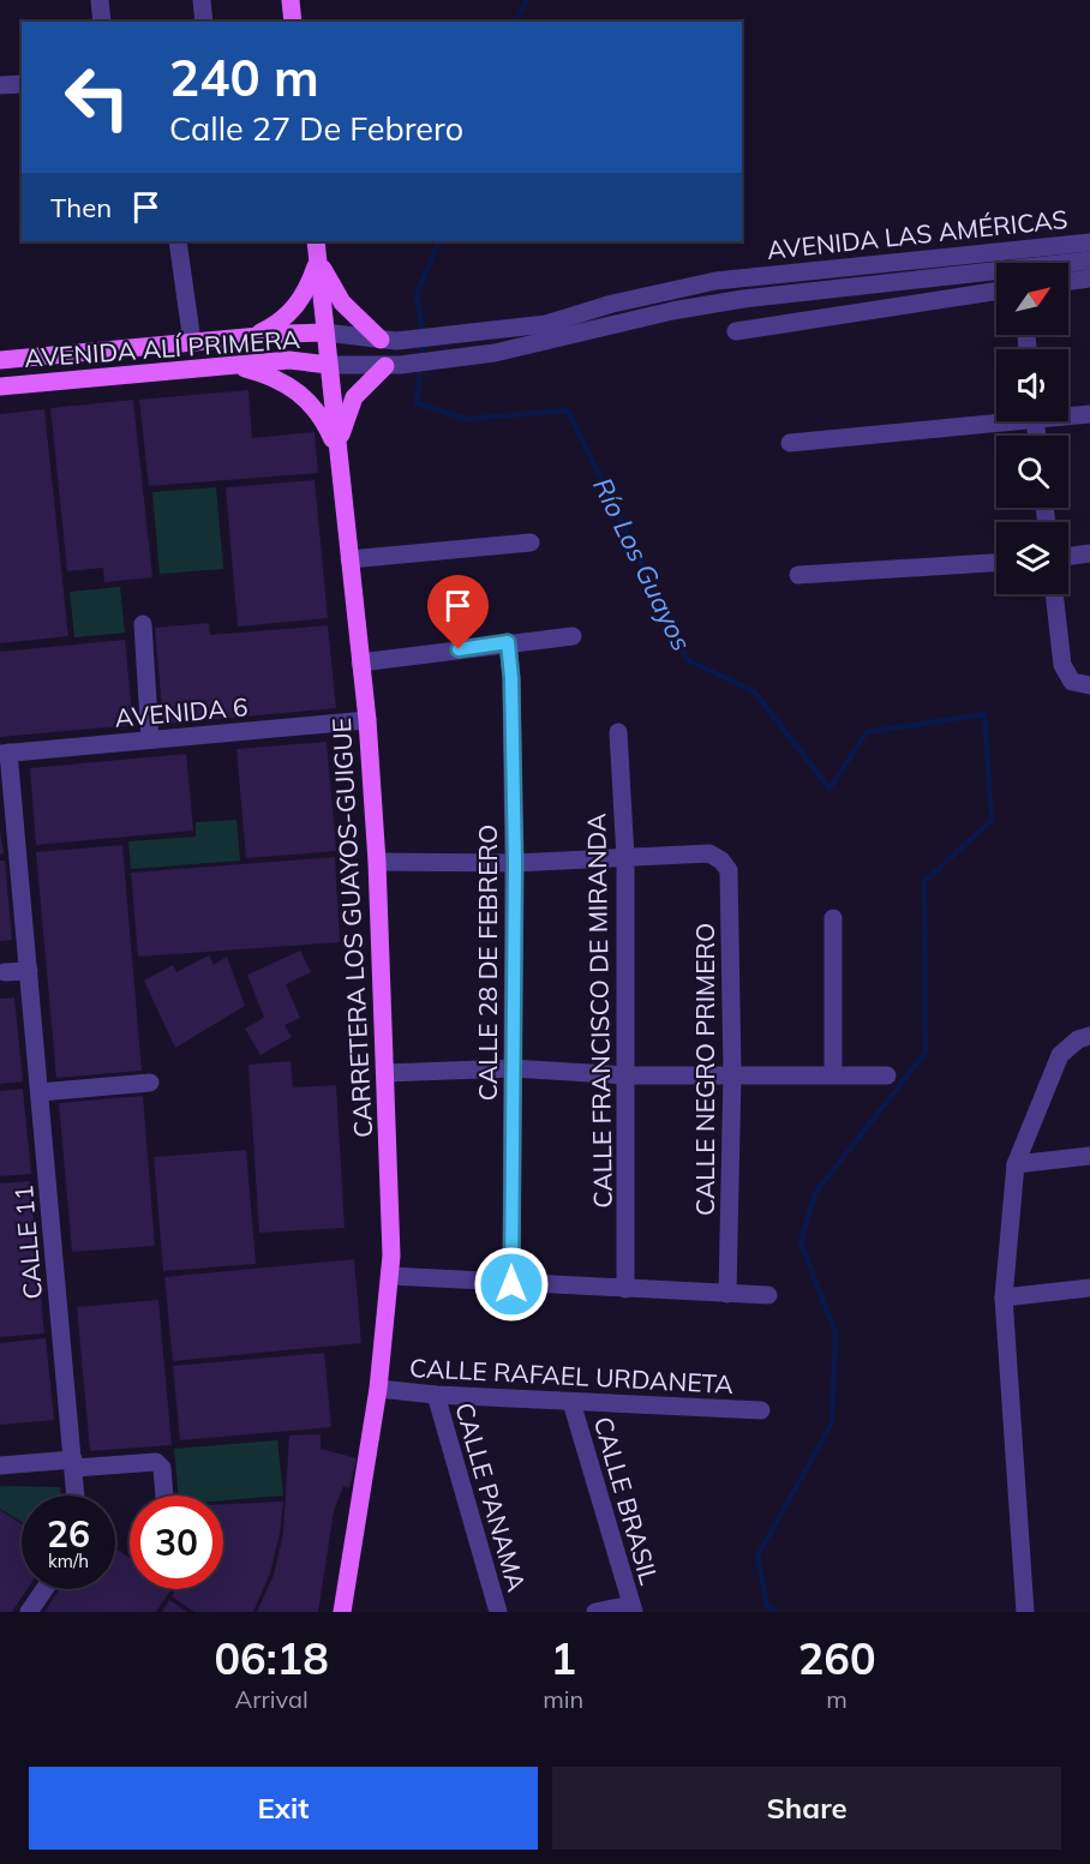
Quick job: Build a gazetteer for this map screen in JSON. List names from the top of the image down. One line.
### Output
{"streets":{"main road":["AVENIDA ALÍ PRIMERA","CARRETERA LOS GUAYOS-GUIGUE"],"street":["AVENIDA LAS AMÉRICAS","AVENIDA 6","CALLE 28 DE FEBRERO","CALLE FRANCISCO DE MIRANDA","CALLE NEGRO PRIMERO","CALLE 11","CALLE RAFAEL URDANETA","CALLE PANAMA","CALLE BRASIL"]},"crossings":[["AVENIDA LAS AMÉRICAS","AVENIDA ALÍ PRIMERA"],["AVENIDA LAS AMÉRICAS","CARRETERA LOS GUAYOS-GUIGUE"],["AVENIDA ALÍ PRIMERA","CARRETERA LOS GUAYOS-GUIGUE"],["AVENIDA 6","CARRETERA LOS GUAYOS-GUIGUE"],["AVENIDA 6","CALLE 11"],["CARRETERA LOS GUAYOS-GUIGUE","CALLE RAFAEL URDANETA"],["CALLE FRANCISCO DE MIRANDA","CALLE NEGRO PRIMERO"],["CALLE RAFAEL URDANETA","CALLE PANAMA"],["CALLE RAFAEL URDANETA","CALLE BRASIL"]],"water":["Río Los Guayos"],"north":"top right","page":{"turn":["240 m","Calle 27 De Febrero"],"then":"Then","speed":"26 km/h","limit":"30","eta":["06:18","Arrival","1","min","260","m"],"buttons":["Exit","Share"]}}
